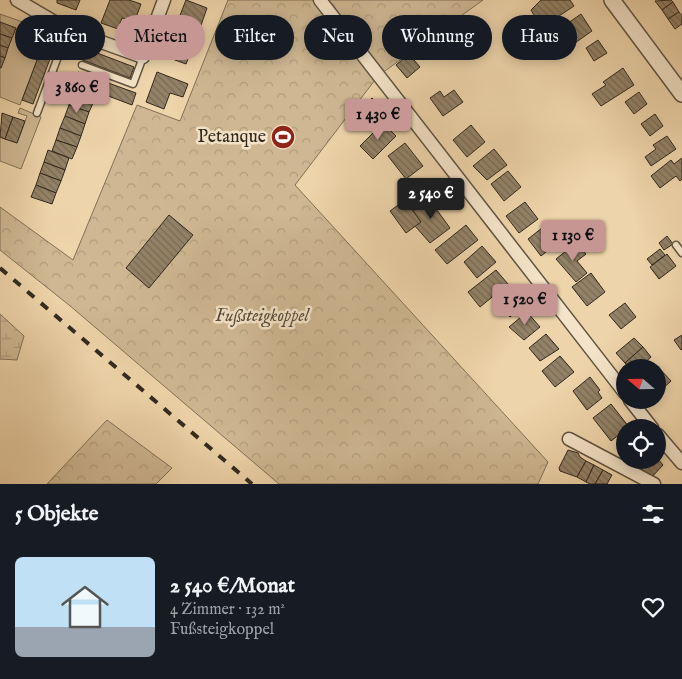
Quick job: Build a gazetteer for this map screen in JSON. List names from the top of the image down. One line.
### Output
{"parks":["Fußsteigkoppel"],"places":{"sports":["Petanque"]},"north":"left","page":{"chip":["Kaufen","Mieten","Filter","Neu","Wohnung","Haus"],"price":["3 860 €","1 430 €","2 540 €","1 130 €","1 520 €"],"heading":"5 Objekte","list":[{"name":"2 540 €/Monat","note":"4 Zimmer · 132 m² · Fußsteigkoppel"}]}}
